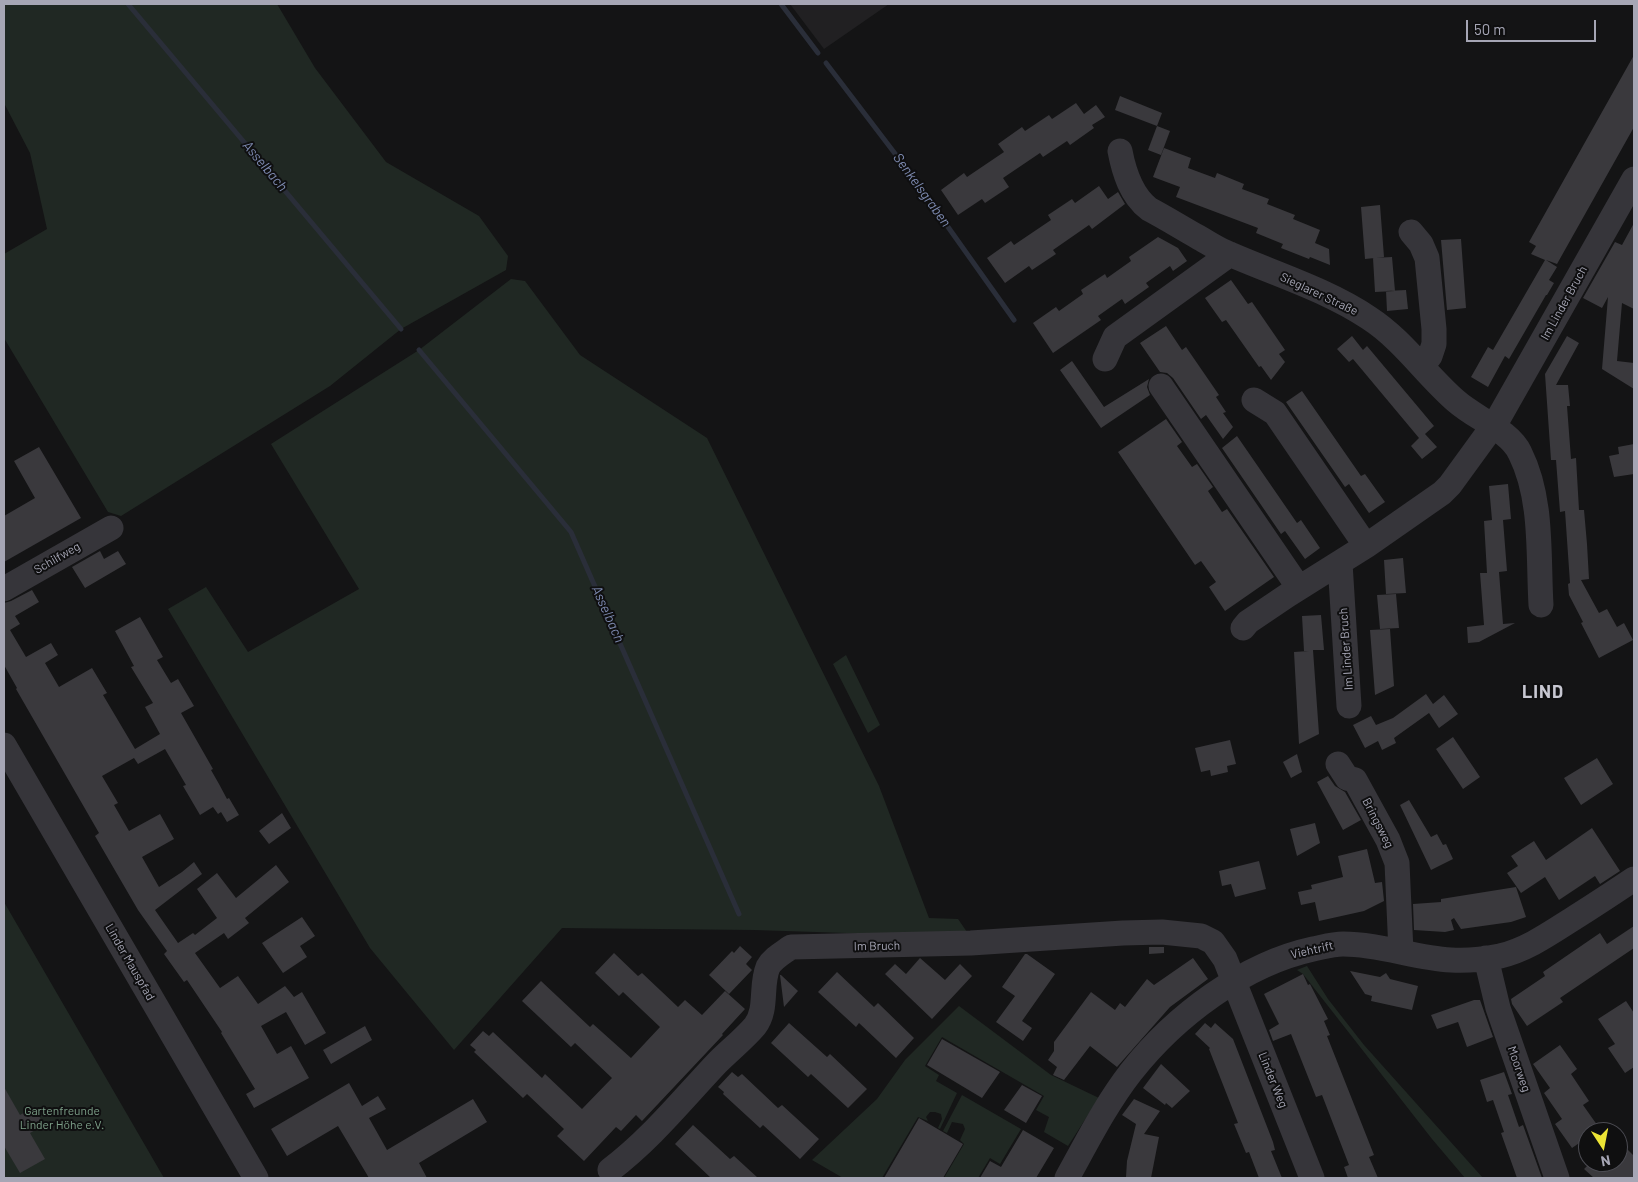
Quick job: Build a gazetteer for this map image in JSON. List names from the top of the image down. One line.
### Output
{"streets":{"street":["Sieglarer Straße","Im Linder Bruch","Schilfweg","Bringsweg","Im Bruch","Viehtrift","Linder Mauspfad","Moorweg","Linder Weg"]},"crossings":[["Sieglarer Straße","Im Linder Bruch"],["Bringsweg","Viehtrift"],["Im Bruch","Viehtrift"],["Im Bruch","Linder Weg"],["Viehtrift","Moorweg"],["Viehtrift","Linder Weg"]],"districts":["LIND"],"water":["Asselbach","Senkelsgraben"],"parks":["Gartenfreunde Linder Höhe e.V."],"scale_bar":"50 m","north":"bottom"}
